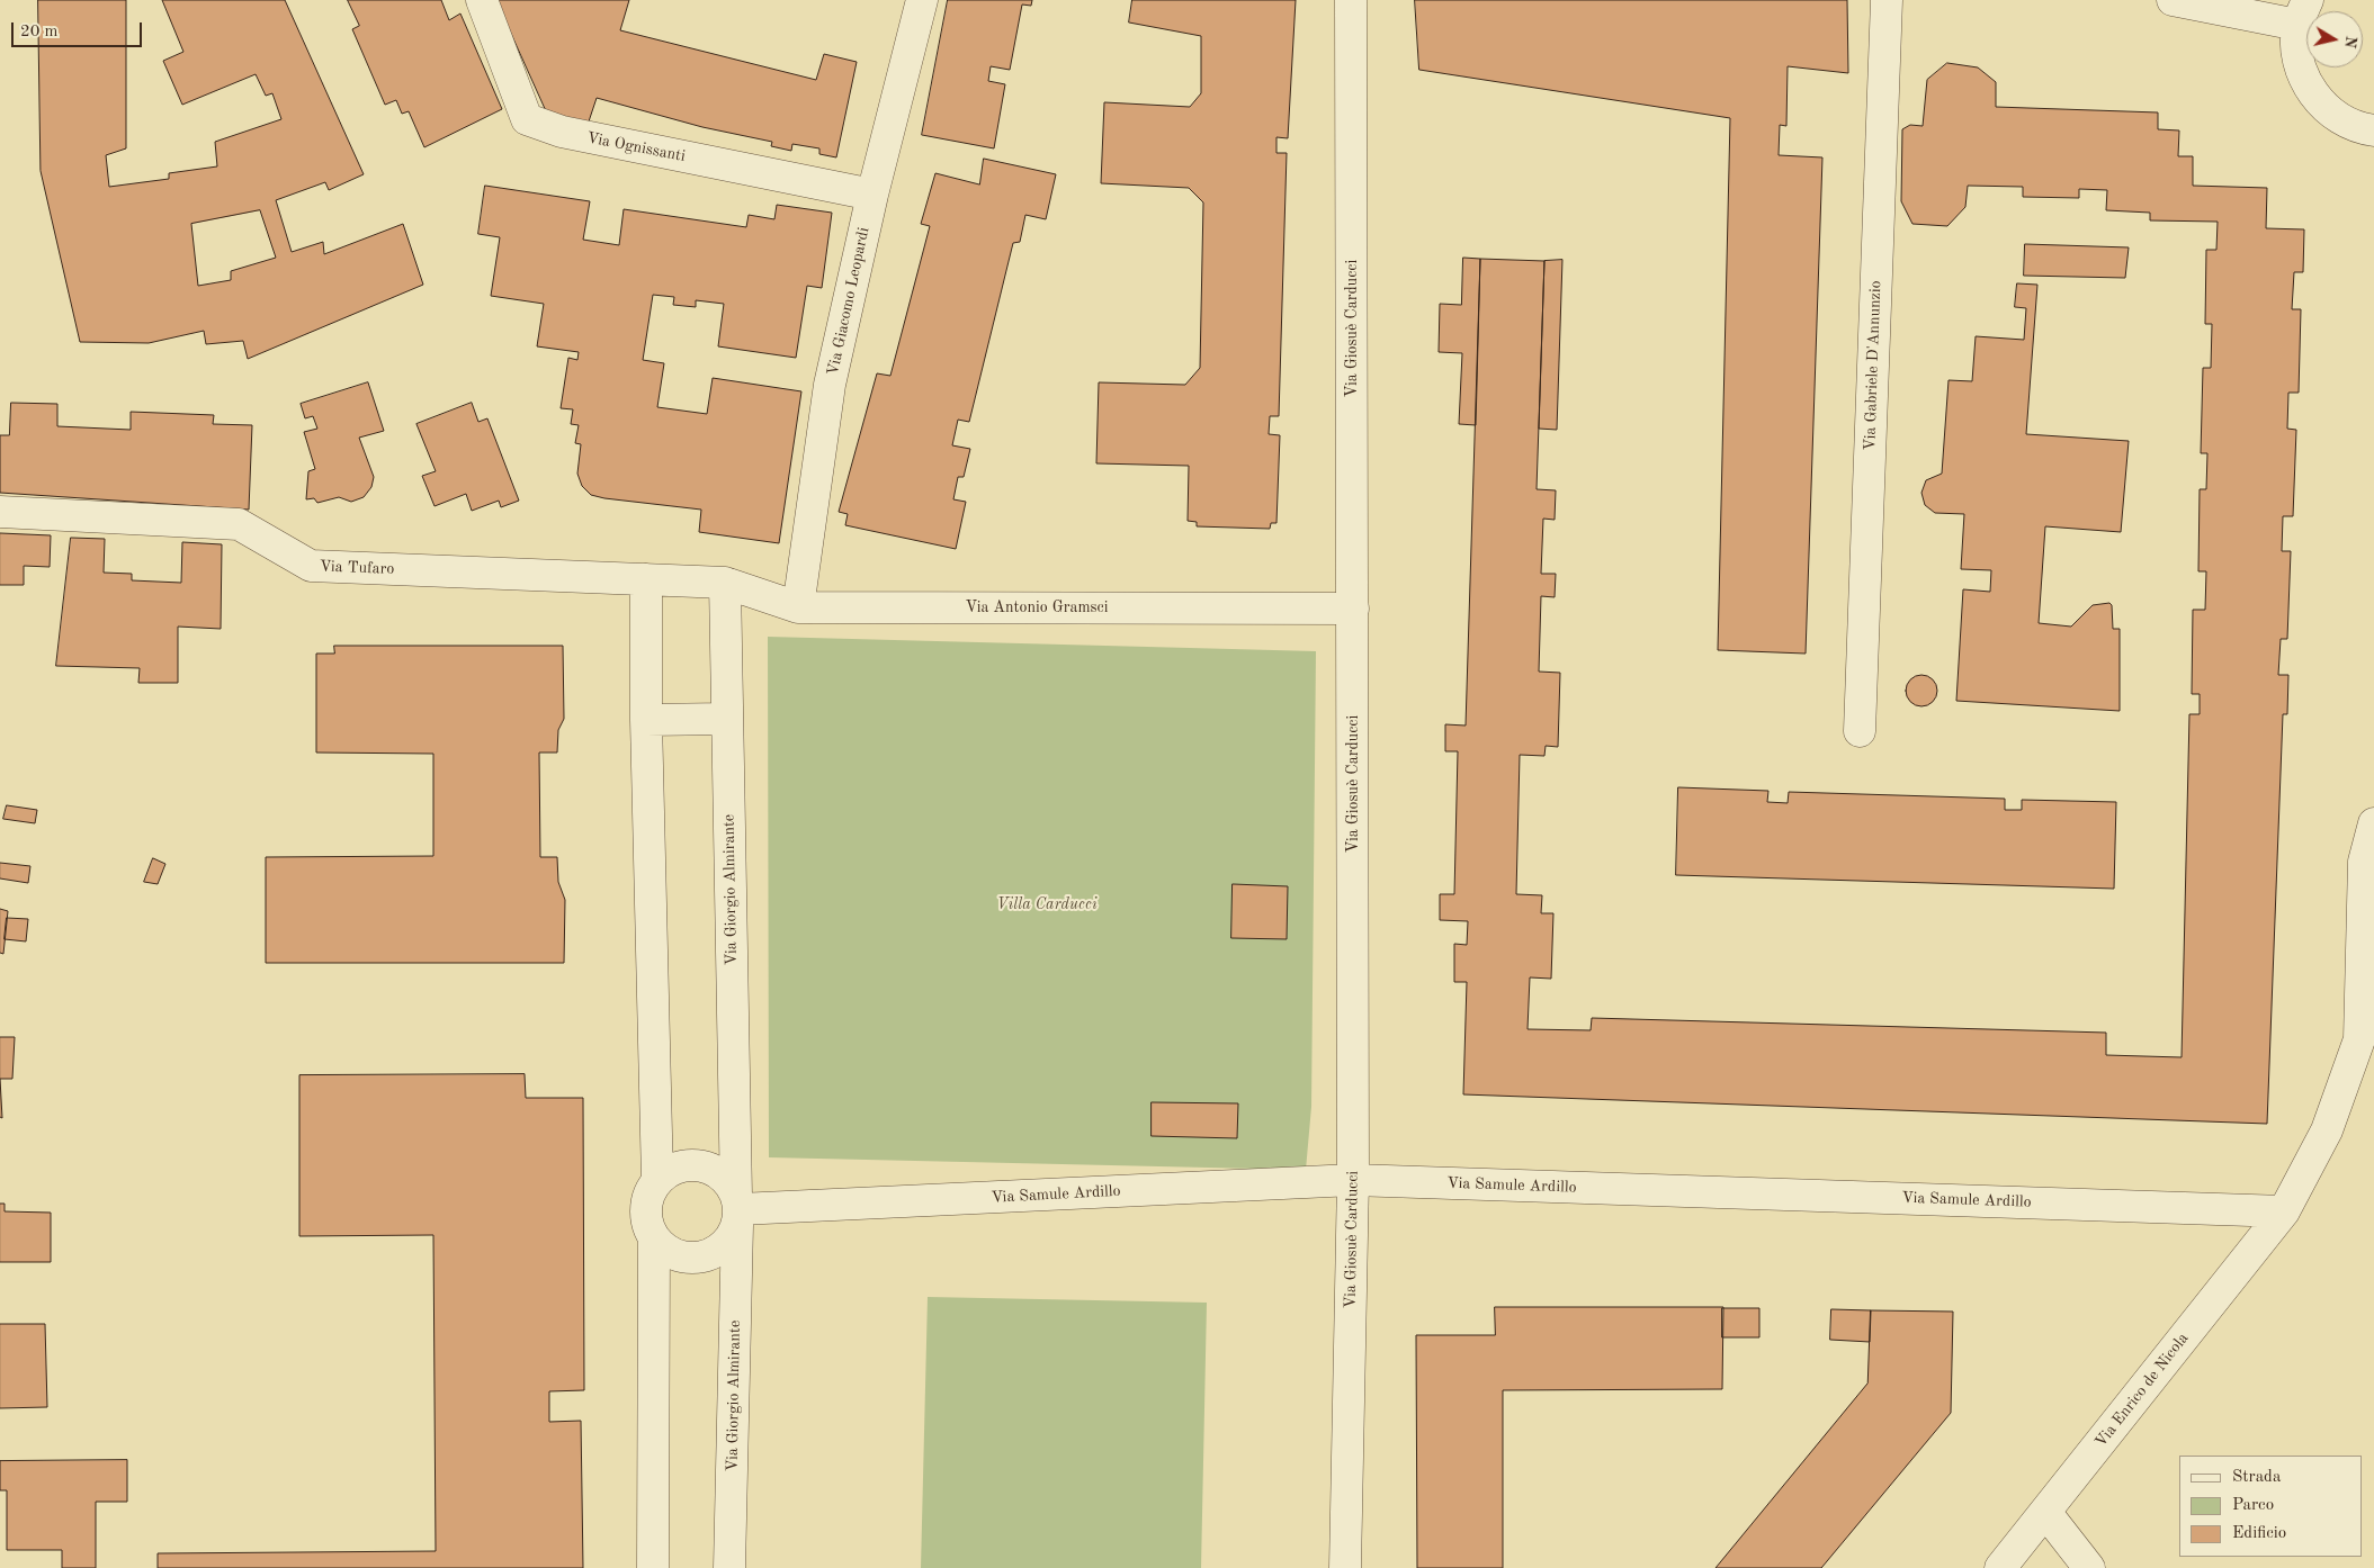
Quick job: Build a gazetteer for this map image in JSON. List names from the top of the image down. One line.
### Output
{"streets":{"street":["Via Ognissanti","Via Giacomo Leopardi","Via Giosuè Carducci","Via Gabriele D'Annunzio","Via Tufaro","Via Antonio Gramsci","Via Giorgio Almirante","Via Samule Ardillo","Via Enrico de Nicola"]},"crossings":[["Via Ognissanti","Via Giacomo Leopardi"],["Via Giacomo Leopardi","Via Antonio Gramsci"],["Via Giosuè Carducci","Via Antonio Gramsci"],["Via Giosuè Carducci","Via Samule Ardillo"],["Via Tufaro","Via Antonio Gramsci"],["Via Tufaro","Via Giorgio Almirante"],["Via Antonio Gramsci","Via Giorgio Almirante"],["Via Giorgio Almirante","Via Samule Ardillo"],["Via Samule Ardillo","Via Enrico de Nicola"]],"parks":["Villa Carducci"],"legend":["Strada","Parco","Edificio"],"scale_bar":"20 m","north":"right"}
